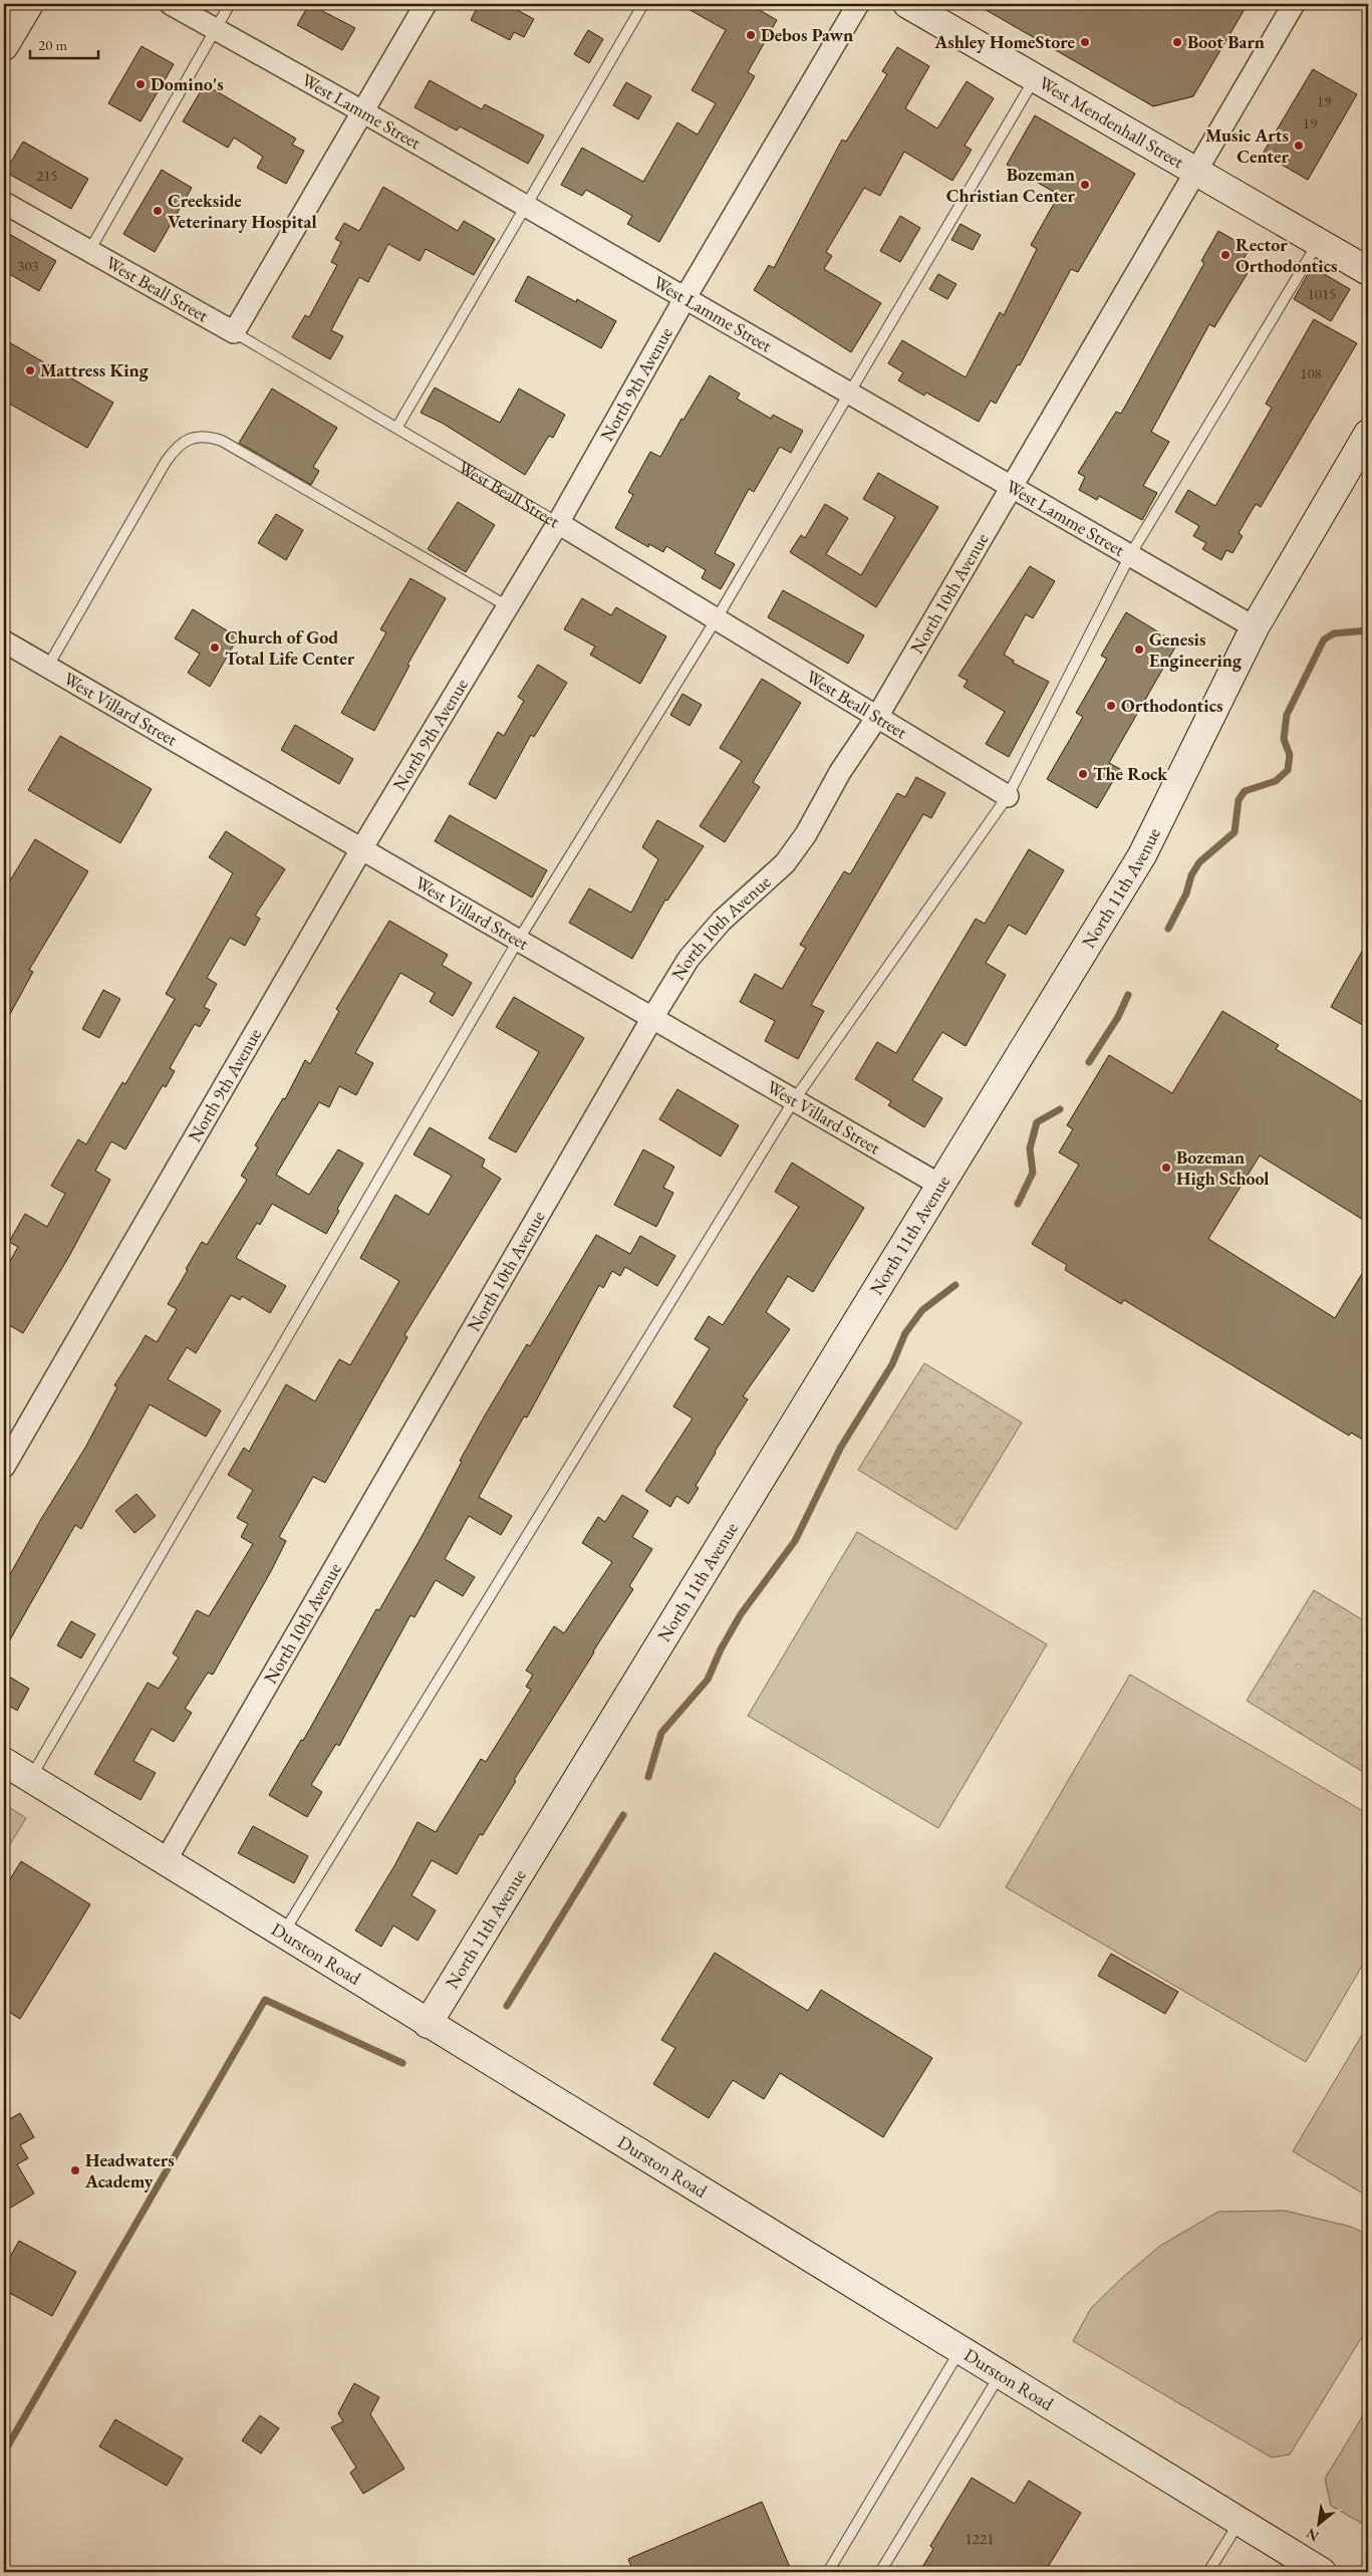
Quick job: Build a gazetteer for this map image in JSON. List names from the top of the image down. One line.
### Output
{"streets":{"street":["West Lamme Street","West Mendenhall Street","West Beall Street","North 9th Avenue","North 10th Avenue","West Villard Street","North 11th Avenue","Durston Road"]},"crossings":[["West Lamme Street","North 9th Avenue"],["West Lamme Street","North 10th Avenue"],["West Lamme Street","North 11th Avenue"],["West Mendenhall Street","North 10th Avenue"],["West Beall Street","North 9th Avenue"],["West Beall Street","North 10th Avenue"],["North 9th Avenue","West Villard Street"],["North 10th Avenue","West Villard Street"],["North 10th Avenue","Durston Road"],["West Villard Street","North 11th Avenue"],["North 11th Avenue","Durston Road"]],"places":["Debos Pawn","Ashley HomeStore","Boot Barn","Domino's","Music Arts Center","Bozeman Christian Center","Creekside Veterinary Hospital","Rector Orthodontics","Mattress King","Church of God Total Life Center","Genesis Engineering","Orthodontics","The Rock","Bozeman High School","Headwaters Academy"],"house_numbers":["19","19","215","303","1015","108","1221"],"scale_bar":"20 m","north":"bottom left"}
